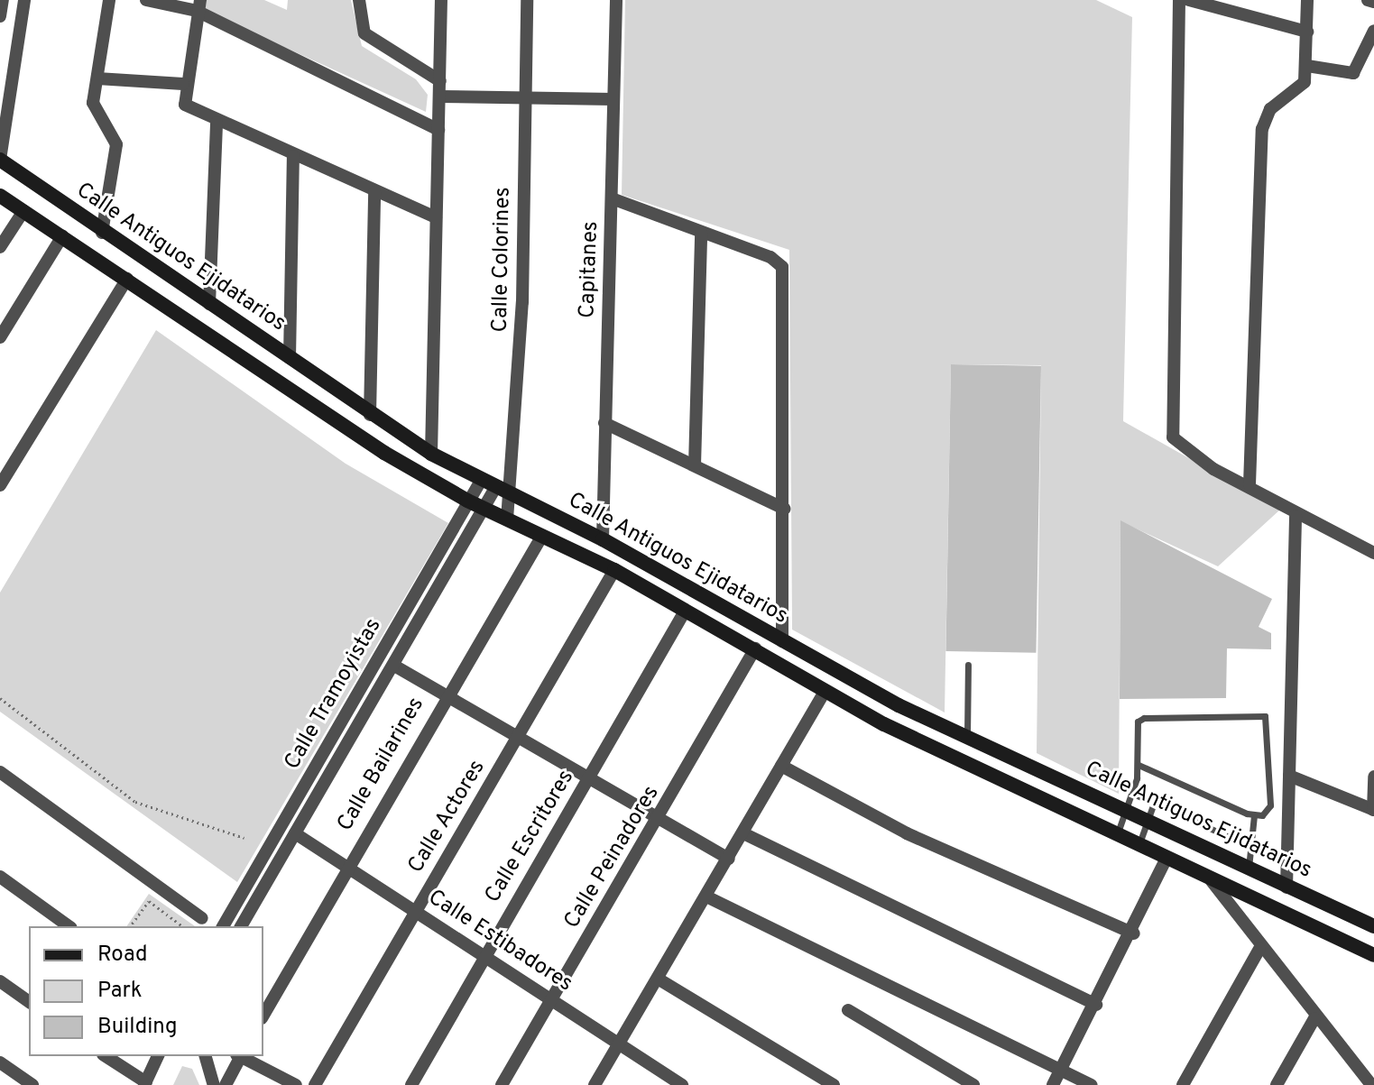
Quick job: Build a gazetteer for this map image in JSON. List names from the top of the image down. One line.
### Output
{"streets":{"street":["Calle Antiguos Ejidatarios","Calle Colorines","Capitanes","Calle Tramoyistas","Calle Bailarines","Calle Actores","Calle Escritores","Calle Peinadores","Calle Estibadores"]},"crossings":[["Calle Antiguos Ejidatarios","Calle Colorines"],["Calle Antiguos Ejidatarios","Capitanes"],["Calle Antiguos Ejidatarios","Calle Tramoyistas"],["Calle Antiguos Ejidatarios","Calle Bailarines"],["Calle Antiguos Ejidatarios","Calle Actores"],["Calle Antiguos Ejidatarios","Calle Escritores"],["Calle Antiguos Ejidatarios","Calle Peinadores"],["Calle Tramoyistas","Calle Estibadores"],["Calle Bailarines","Calle Estibadores"],["Calle Actores","Calle Estibadores"],["Calle Escritores","Calle Estibadores"],["Calle Peinadores","Calle Estibadores"]],"legend":["Road","Park","Building"]}
